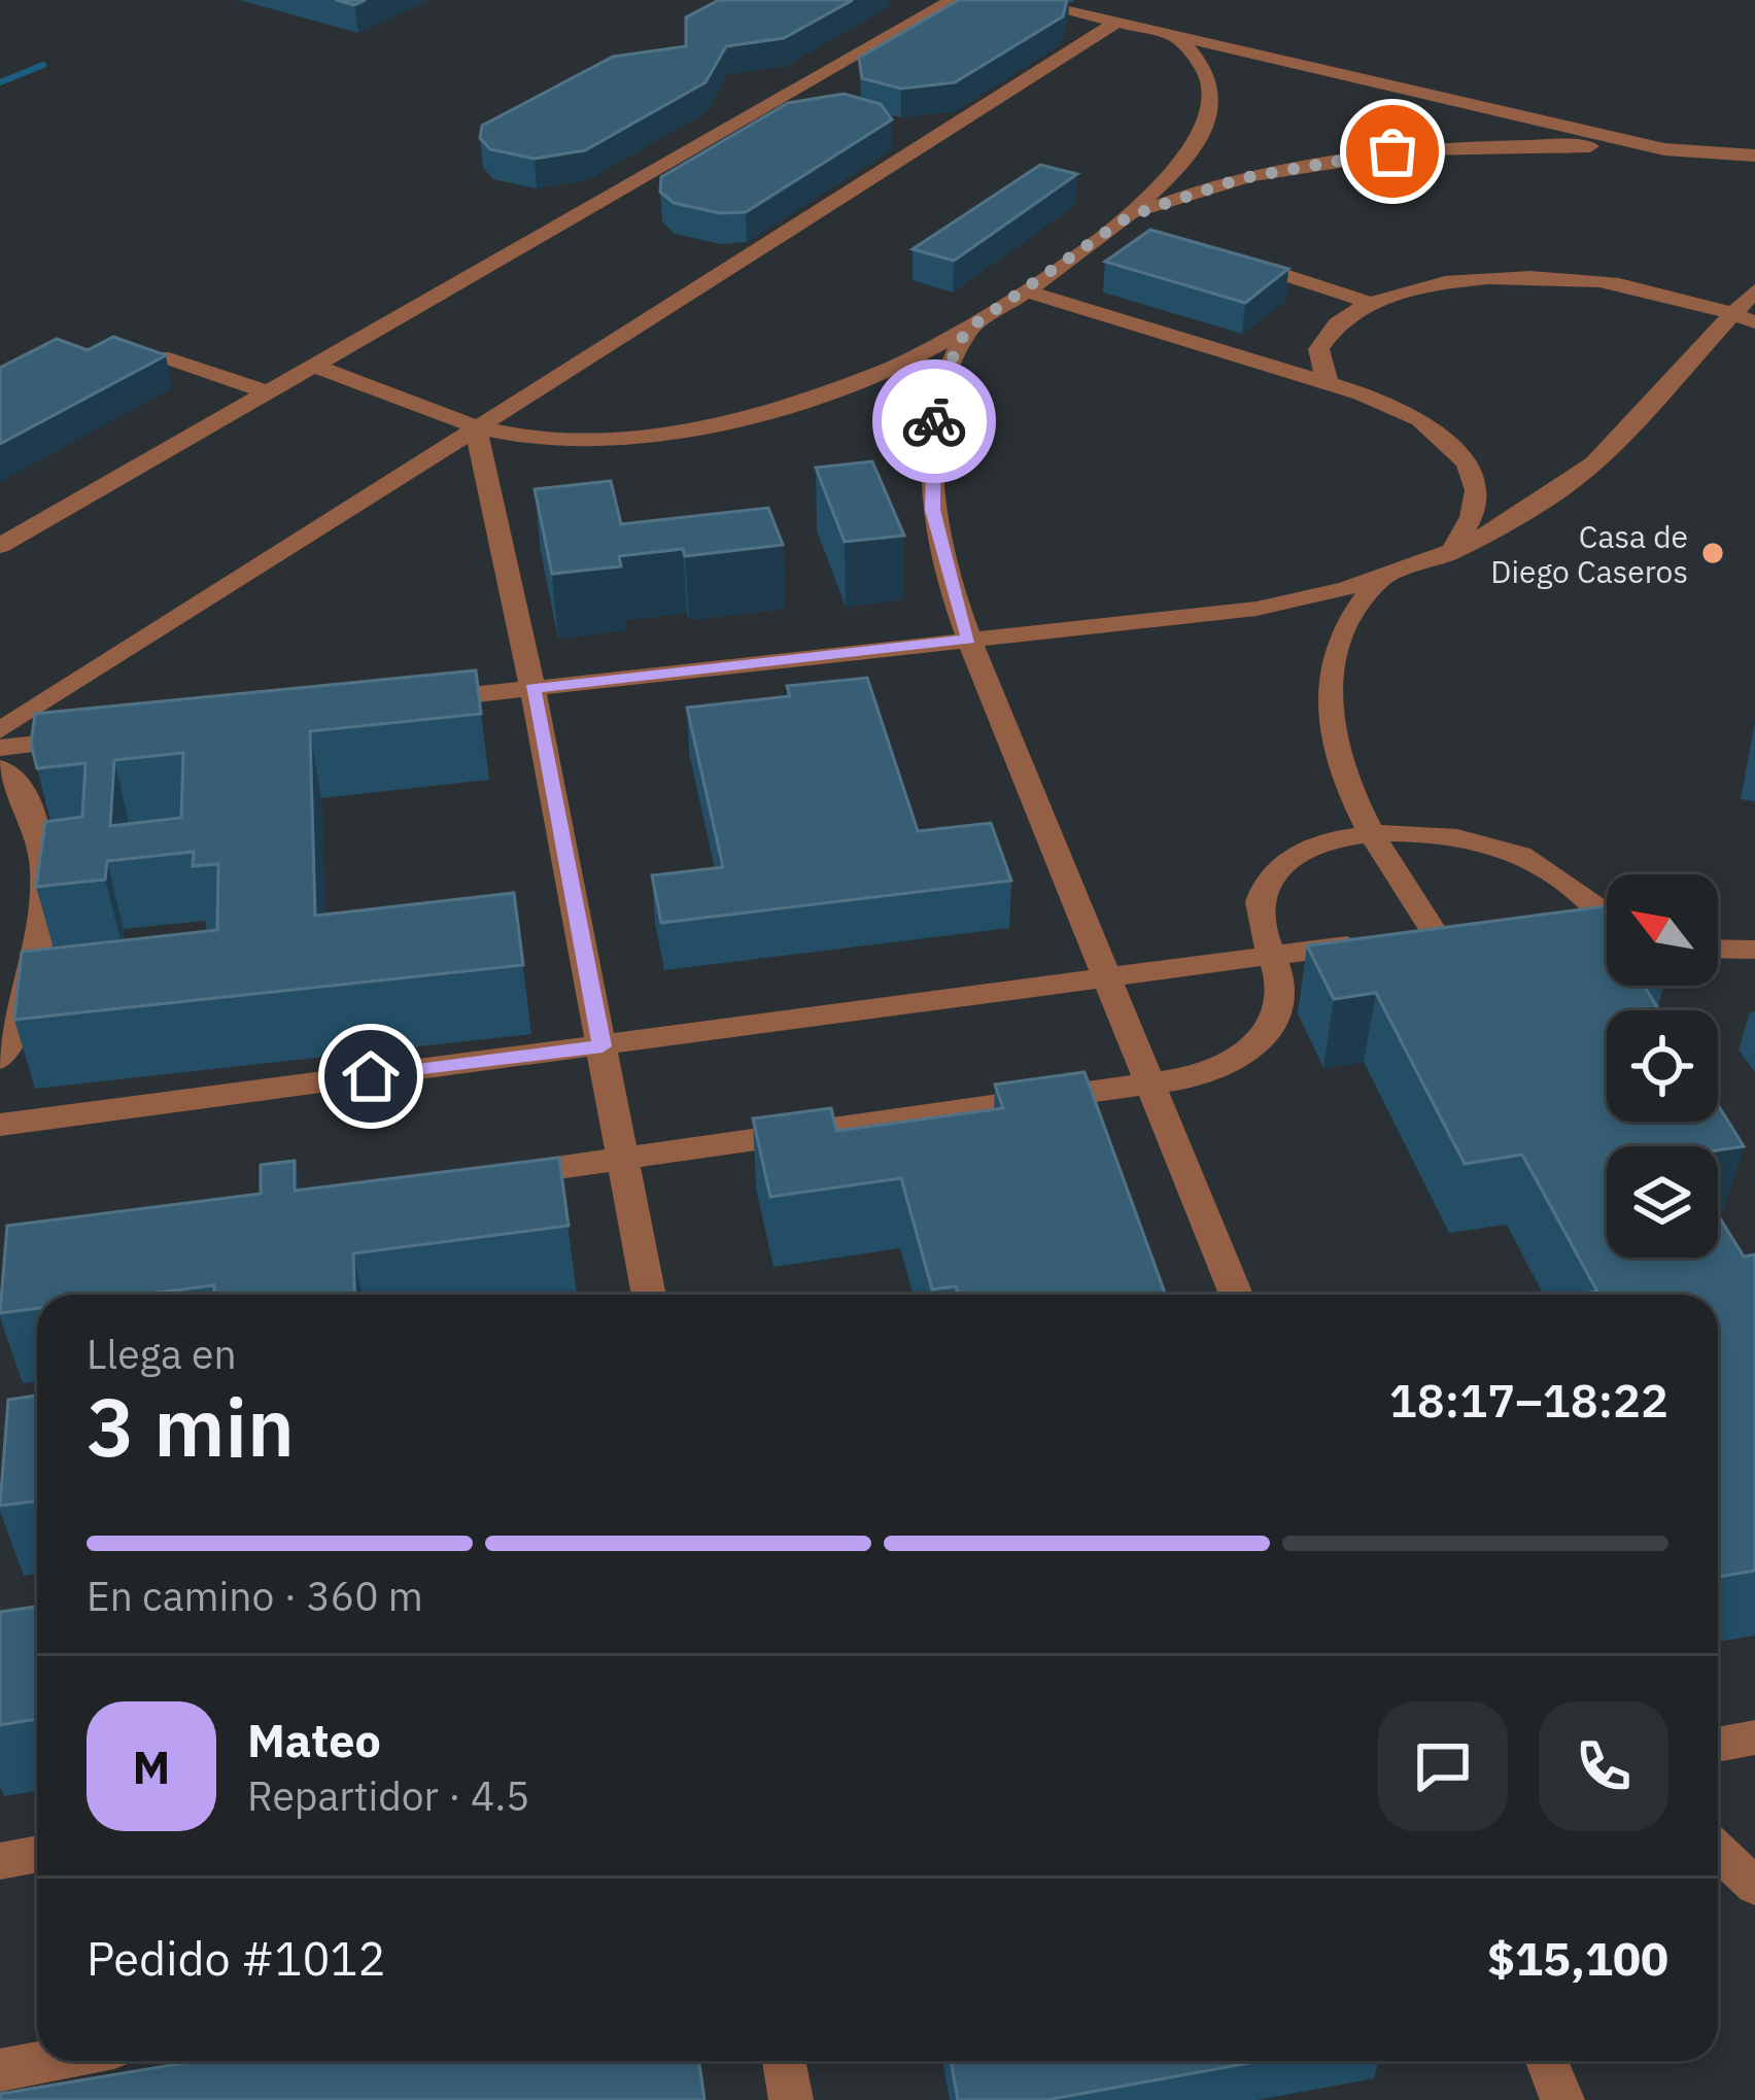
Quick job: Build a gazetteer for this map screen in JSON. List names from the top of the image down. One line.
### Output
{"places":["Casa de Diego Caseros"],"north":"top left","page":{"heading":["3 min","Llega en","18:17–18:22"],"panel":["Mateo","Repartidor · 4.5","Pedido #1012","$15,100"],"bar":"En camino · 360 m","round":"M"}}
